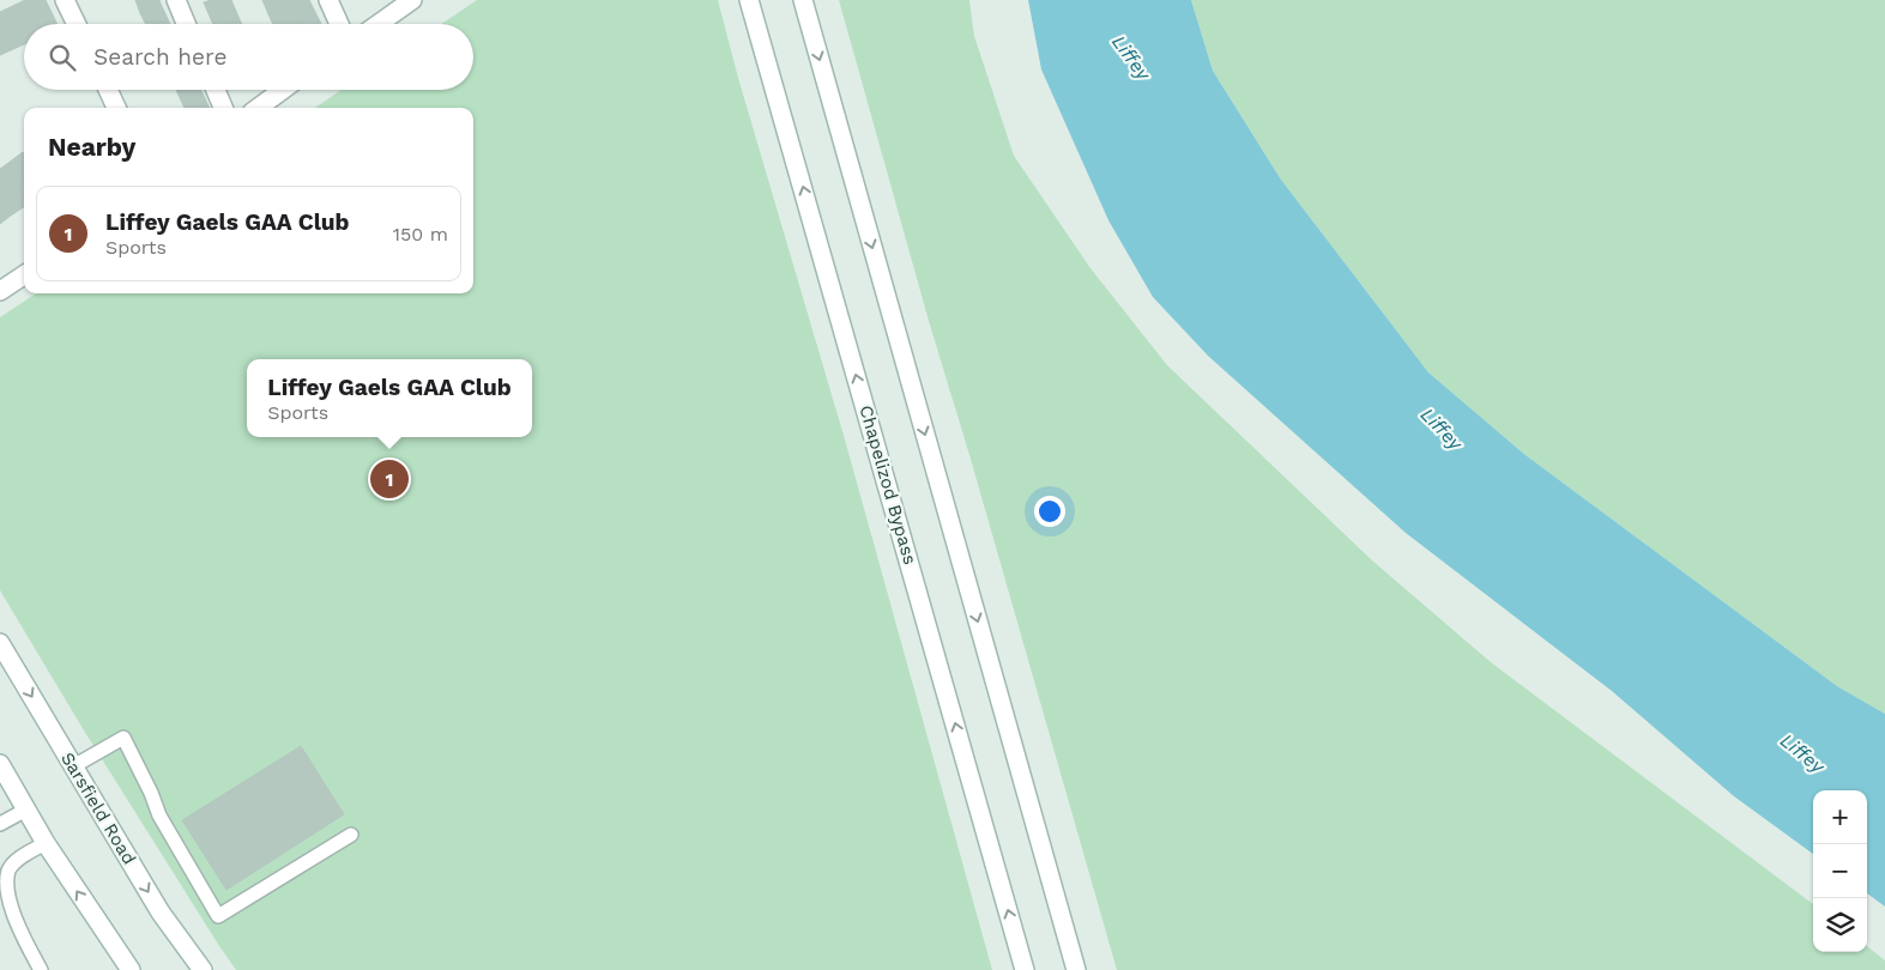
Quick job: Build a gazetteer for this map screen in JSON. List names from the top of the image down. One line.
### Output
{"streets":{"main road":["Chapelizod Bypass","Sarsfield Road"]},"water":["Liffey"],"page":{"search":"Search here","heading":"Nearby","list":[{"mark":"1","name":"Liffey Gaels GAA Club","note":"Sports","value":"150 m"}],"popup":["Liffey Gaels GAA Club","Sports"],"pins":"1","map_buttons":["+","−"]}}
